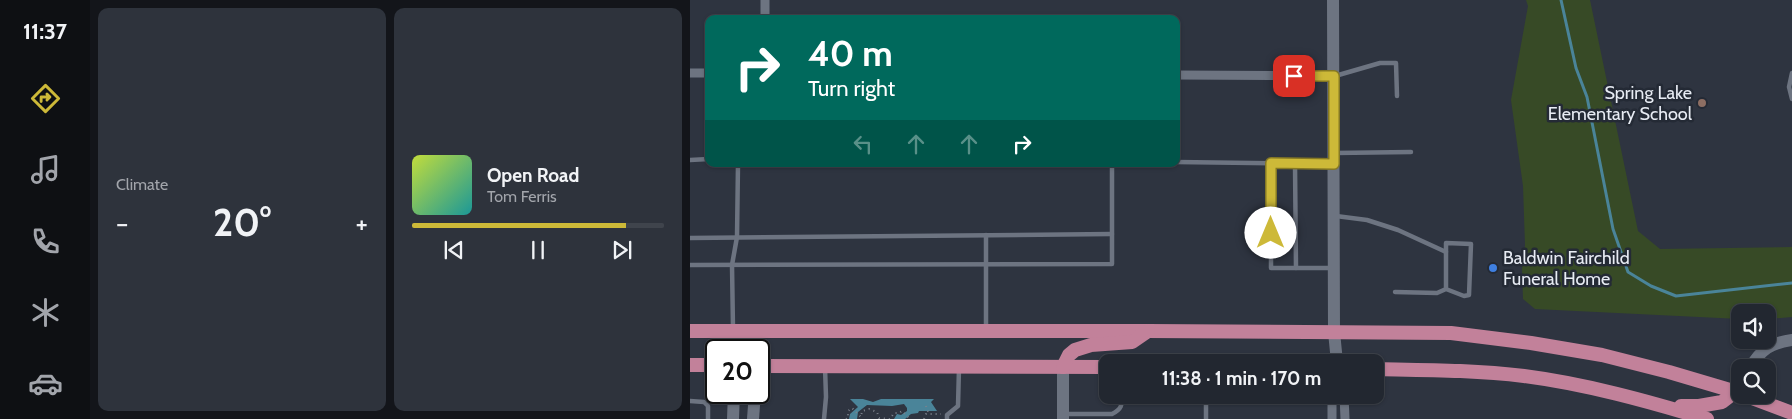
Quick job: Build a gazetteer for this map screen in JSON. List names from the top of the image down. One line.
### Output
{"places":["Spring Lake Elementary School","Baldwin Fairchild Funeral Home"],"page":{"tabs":"11:37","tile":"Climate","turn":["40 m","Turn right"],"song":["Open Road","Tom Ferris"],"heat":["−","20°","+"],"limit":"20","trip":"11:38 · 1 min · 170 m"}}
